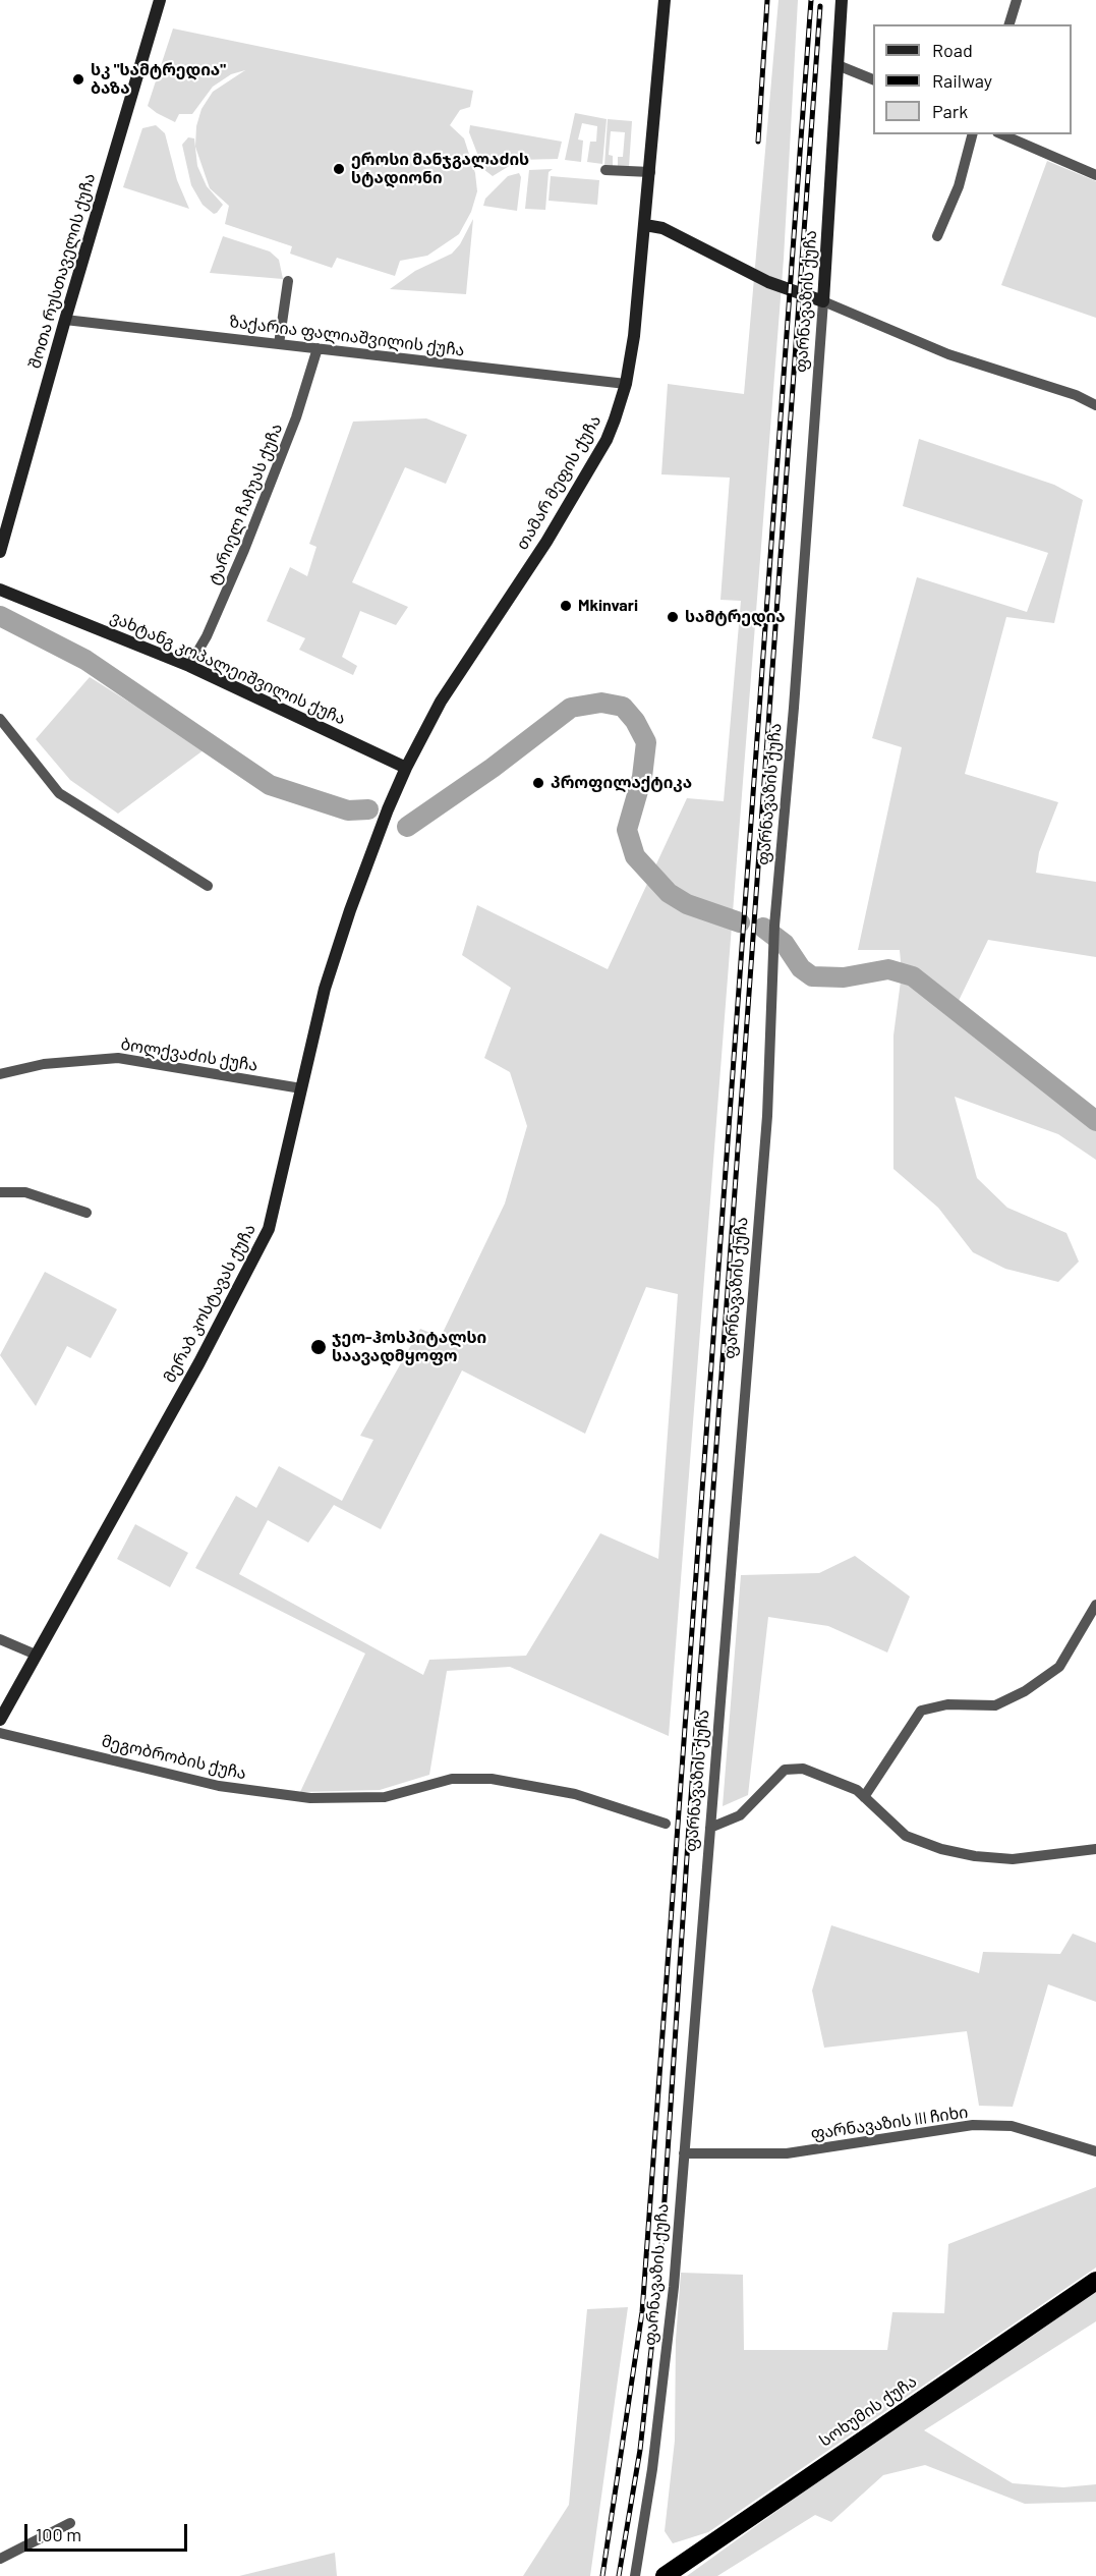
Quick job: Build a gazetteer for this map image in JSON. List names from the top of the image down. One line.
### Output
{"streets":{"highway":["სოხუმის ქუჩა"],"main road":["შოთა რუსთაველის ქუჩა","ფარნავაზის ქუჩა","თამარ მეფის ქუჩა","ვახტანგ კოპალეიშვილის ქუჩა","მერაბ კოსტავას ქუჩა"],"street":["ზაქარია ფალიაშვილის ქუჩა","ტარიელ ჩაჩუას ქუჩა","ბოლქვაძის ქუჩა","მეგობრობის ქუჩა","ფარნავაზის III ჩიხი"]},"crossings":[["შოთა რუსთაველის ქუჩა","ზაქარია ფალიაშვილის ქუჩა"],["ფარნავაზის ქუჩა","ფარნავაზის III ჩიხი"],["ზაქარია ფალიაშვილის ქუჩა","თამარ მეფის ქუჩა"],["ზაქარია ფალიაშვილის ქუჩა","ტარიელ ჩაჩუას ქუჩა"],["თამარ მეფის ქუჩა","ვახტანგ კოპალეიშვილის ქუჩა"],["თამარ მეფის ქუჩა","მერაბ კოსტავას ქუჩა"],["ტარიელ ჩაჩუას ქუჩა","ვახტანგ კოპალეიშვილის ქუჩა"],["ვახტანგ კოპალეიშვილის ქუჩა","მერაბ კოსტავას ქუჩა"],["ბოლქვაძის ქუჩა","მერაბ კოსტავას ქუჩა"]],"places":["სკ \"სამტრედია\" ბაზა","ეროსი მანჯგალაძის სტადიონი","Mkinvari","სამტრედია","პროფილაქტიკა","ჯეო-ჰოსპიტალსი საავადმყოფო"],"legend":["Road","Railway","Park"],"scale_bar":"100 m"}
